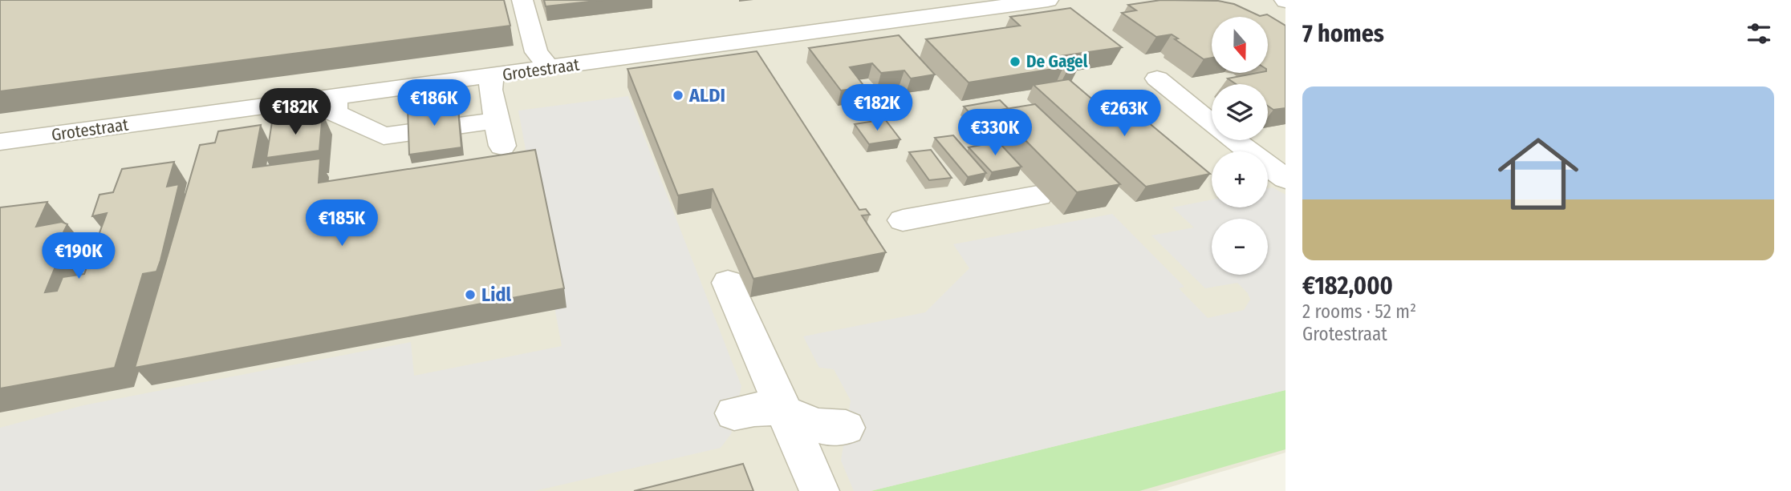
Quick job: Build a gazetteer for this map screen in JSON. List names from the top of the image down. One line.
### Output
{"streets":{"street":["Grotestraat"]},"places":["De Gagel","ALDI","Lidl"],"north":"bottom","page":{"heading":"7 homes","map_buttons":["+","−"],"list":[{"name":"€182,000","note":"2 rooms · 52 m² · Grotestraat"}],"price":["€186K","€182K","€182K","€263K","€330K","€185K","€190K"]}}
